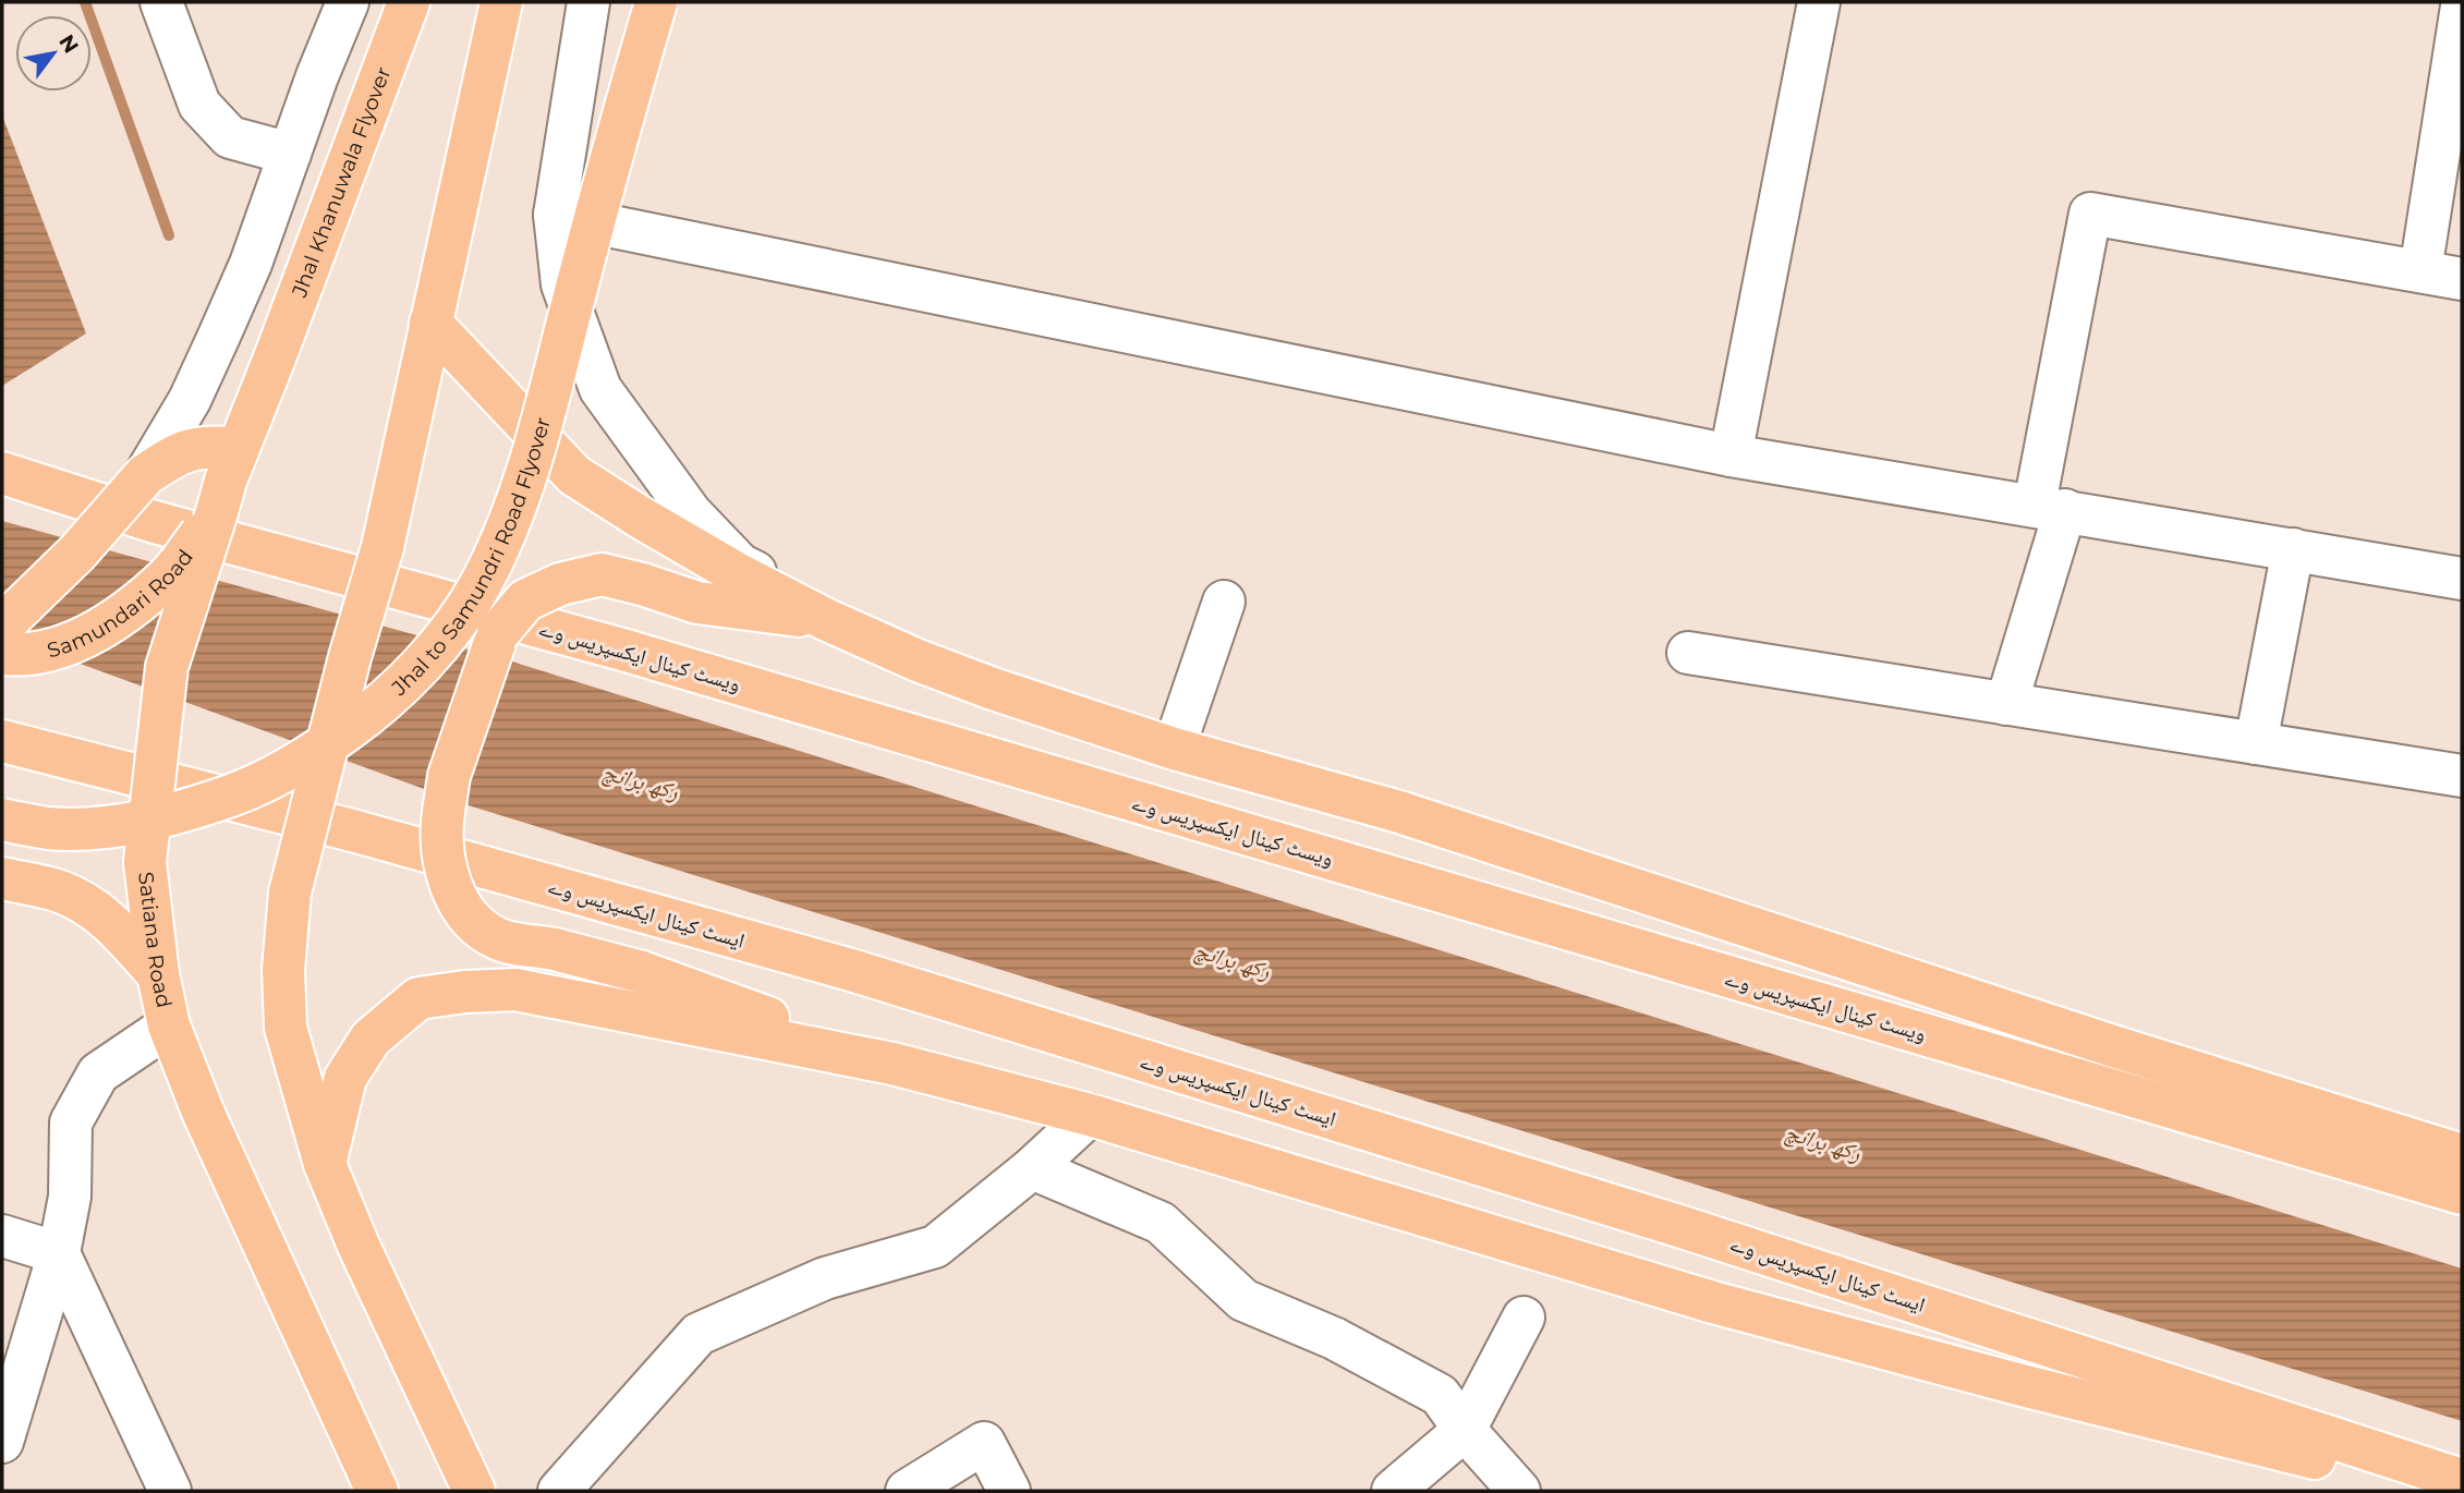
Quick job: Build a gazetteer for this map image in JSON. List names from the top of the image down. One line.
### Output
{"streets":{"main road":["Jhal Khanuwala Flyover","Jhal to Samundri Road Flyover","Samundari Road","ویسٹ کینال ایکسپریس وے","ایسٹ کینال ایکسپریس وے","Satiana Road"]},"crossings":[["Jhal Khanuwala Flyover","Satiana Road"],["Samundari Road","Satiana Road"]],"water":["رکھ برانچ"],"north":"top right"}
